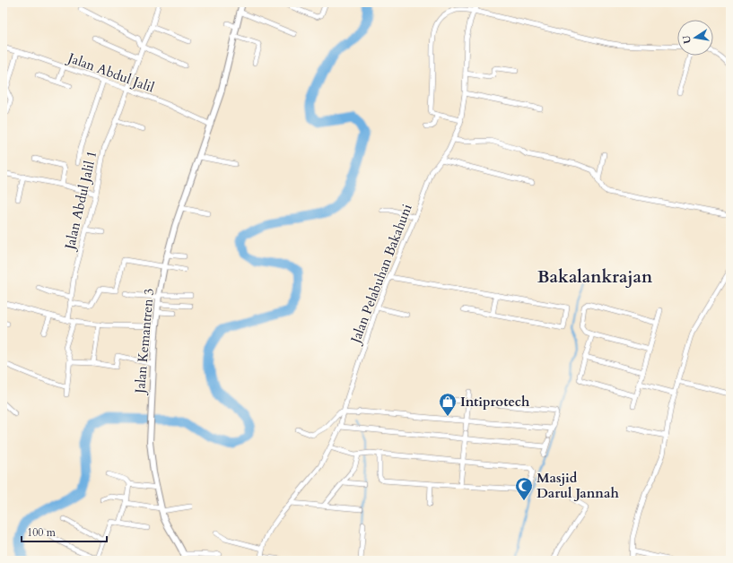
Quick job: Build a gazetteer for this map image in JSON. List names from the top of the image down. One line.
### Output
{"streets":{"street":["Jalan Abdul Jalil","Jalan Abdul Jalil 1","Jalan Pelabuhan Bakahuni","Jalan Kemantren 3"]},"crossings":[["Jalan Abdul Jalil","Jalan Abdul Jalil 1"],["Jalan Abdul Jalil","Jalan Kemantren 3"]],"districts":["Bakalankrajan"],"places":{"shop":["Intiprotech"],"mosque":["Masjid Darul Jannah"]},"scale_bar":"100 m","north":"left"}
